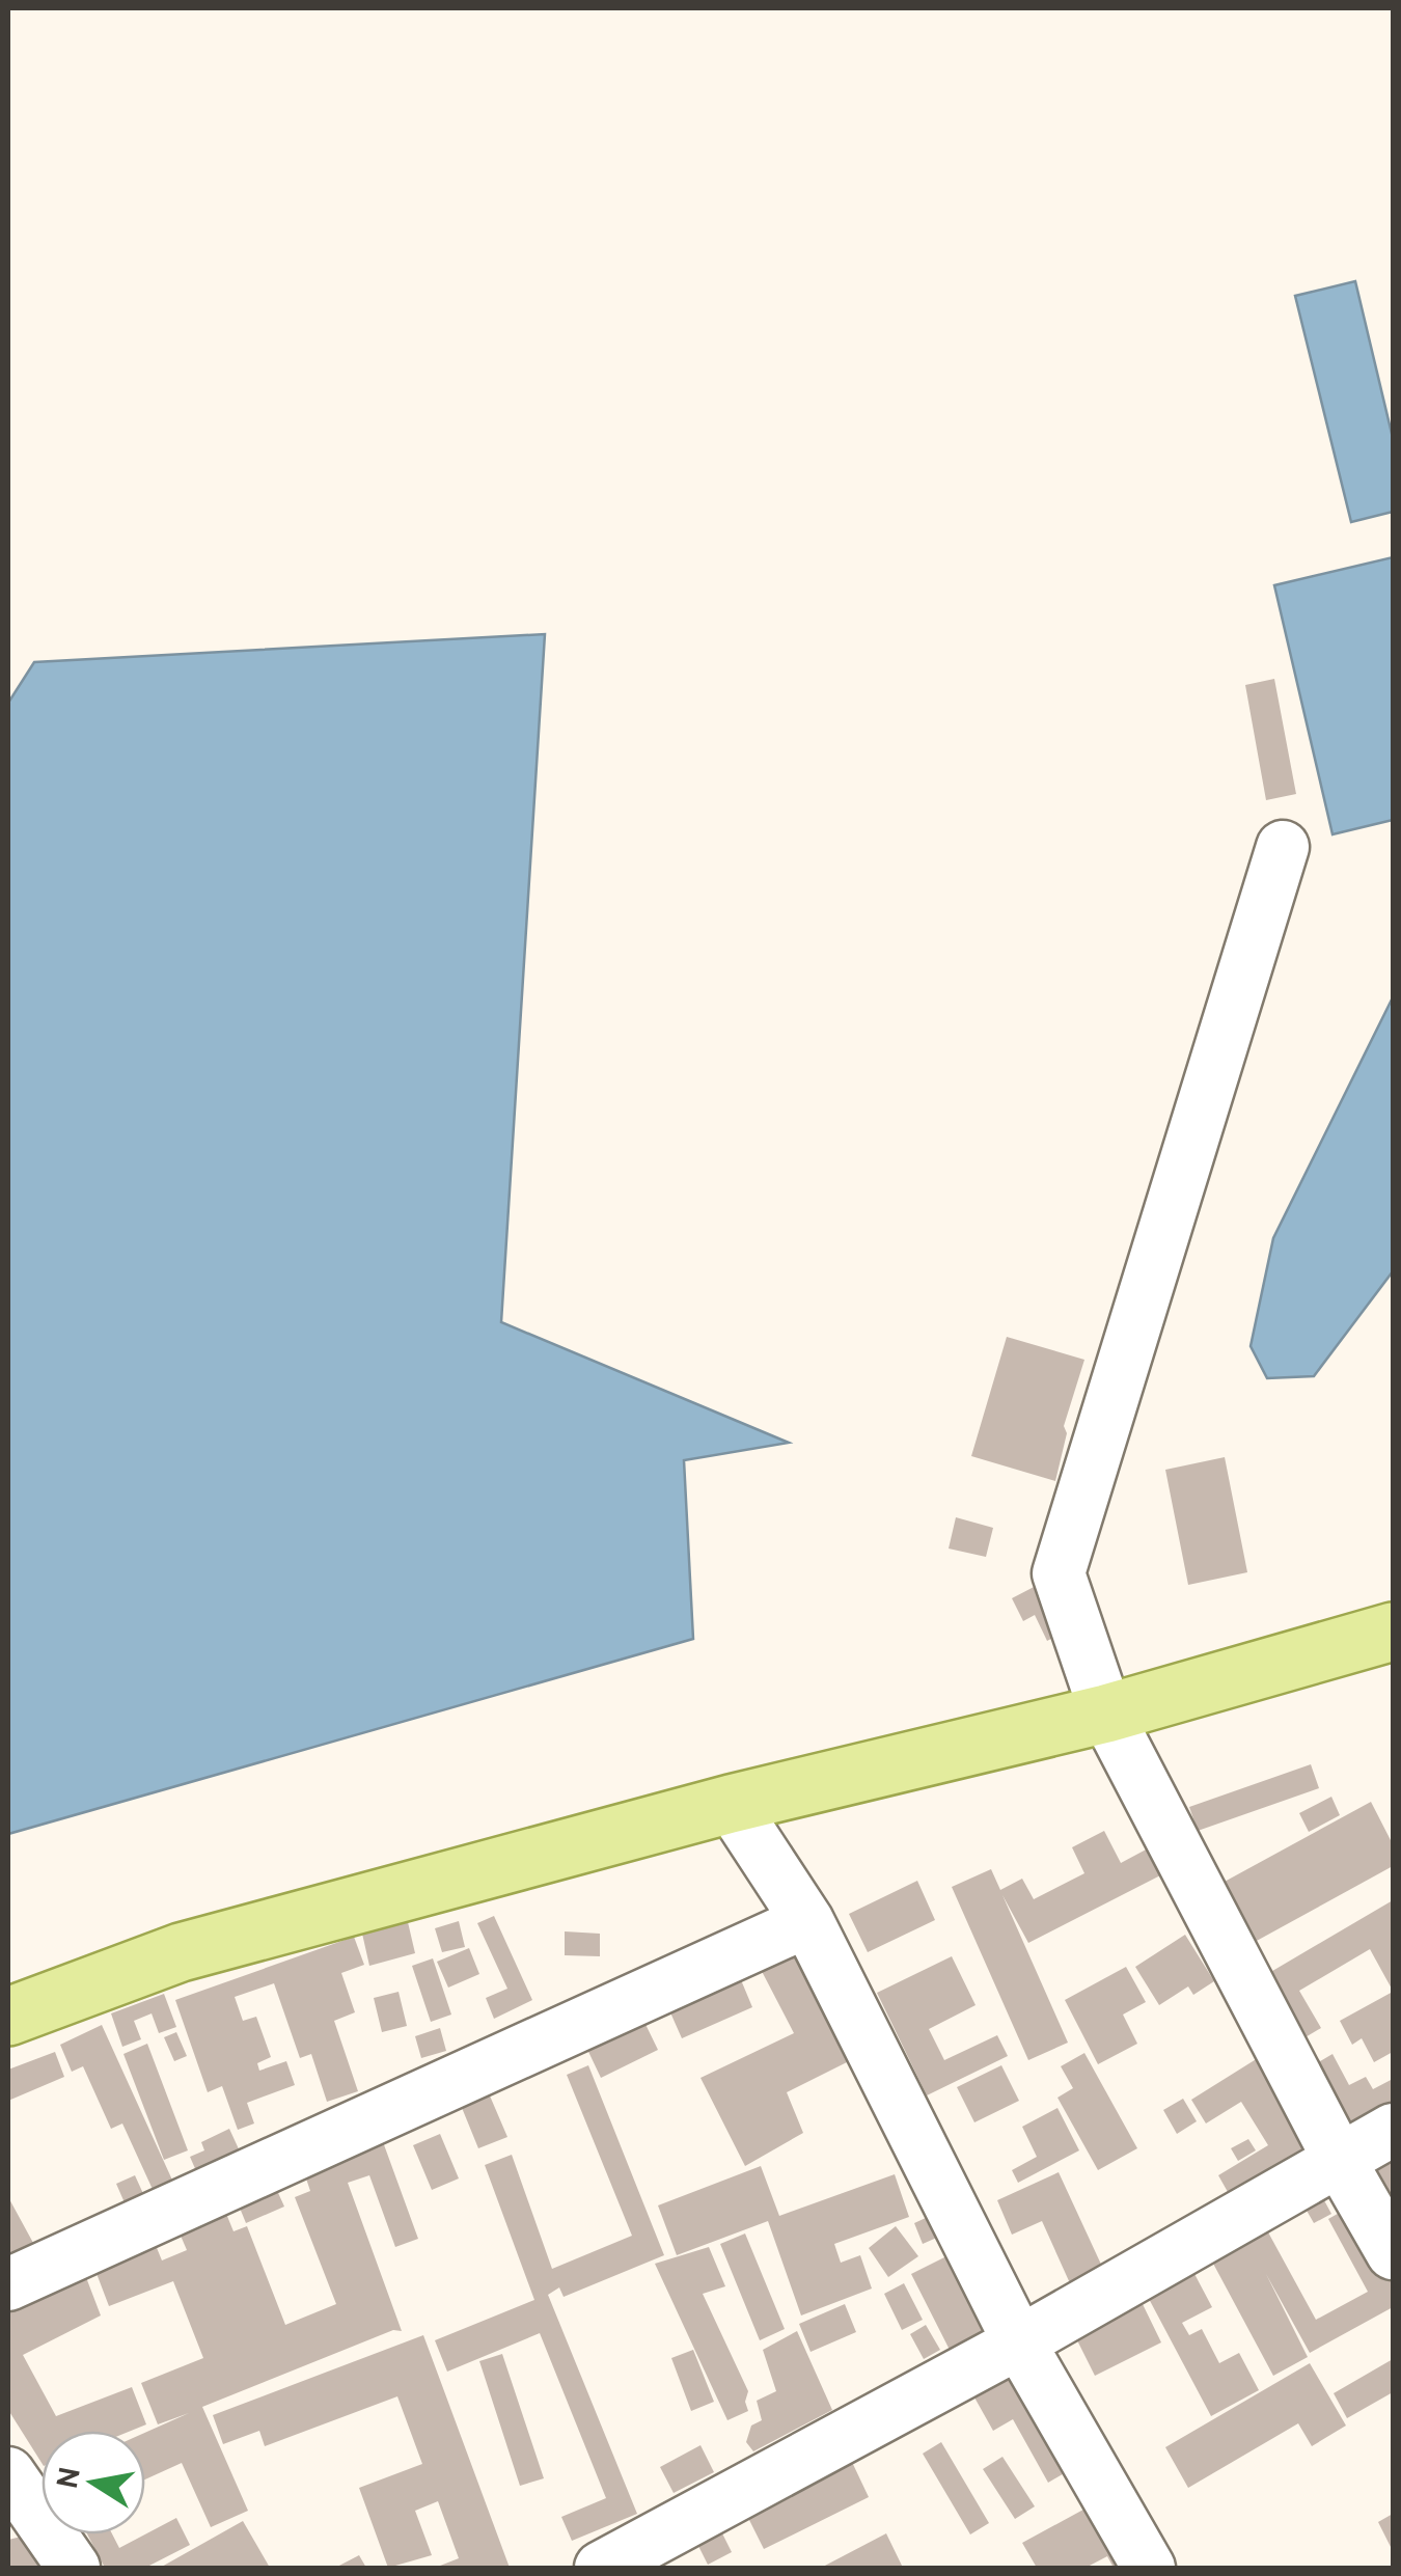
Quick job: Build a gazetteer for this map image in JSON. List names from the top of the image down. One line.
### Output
{"north":"left"}
